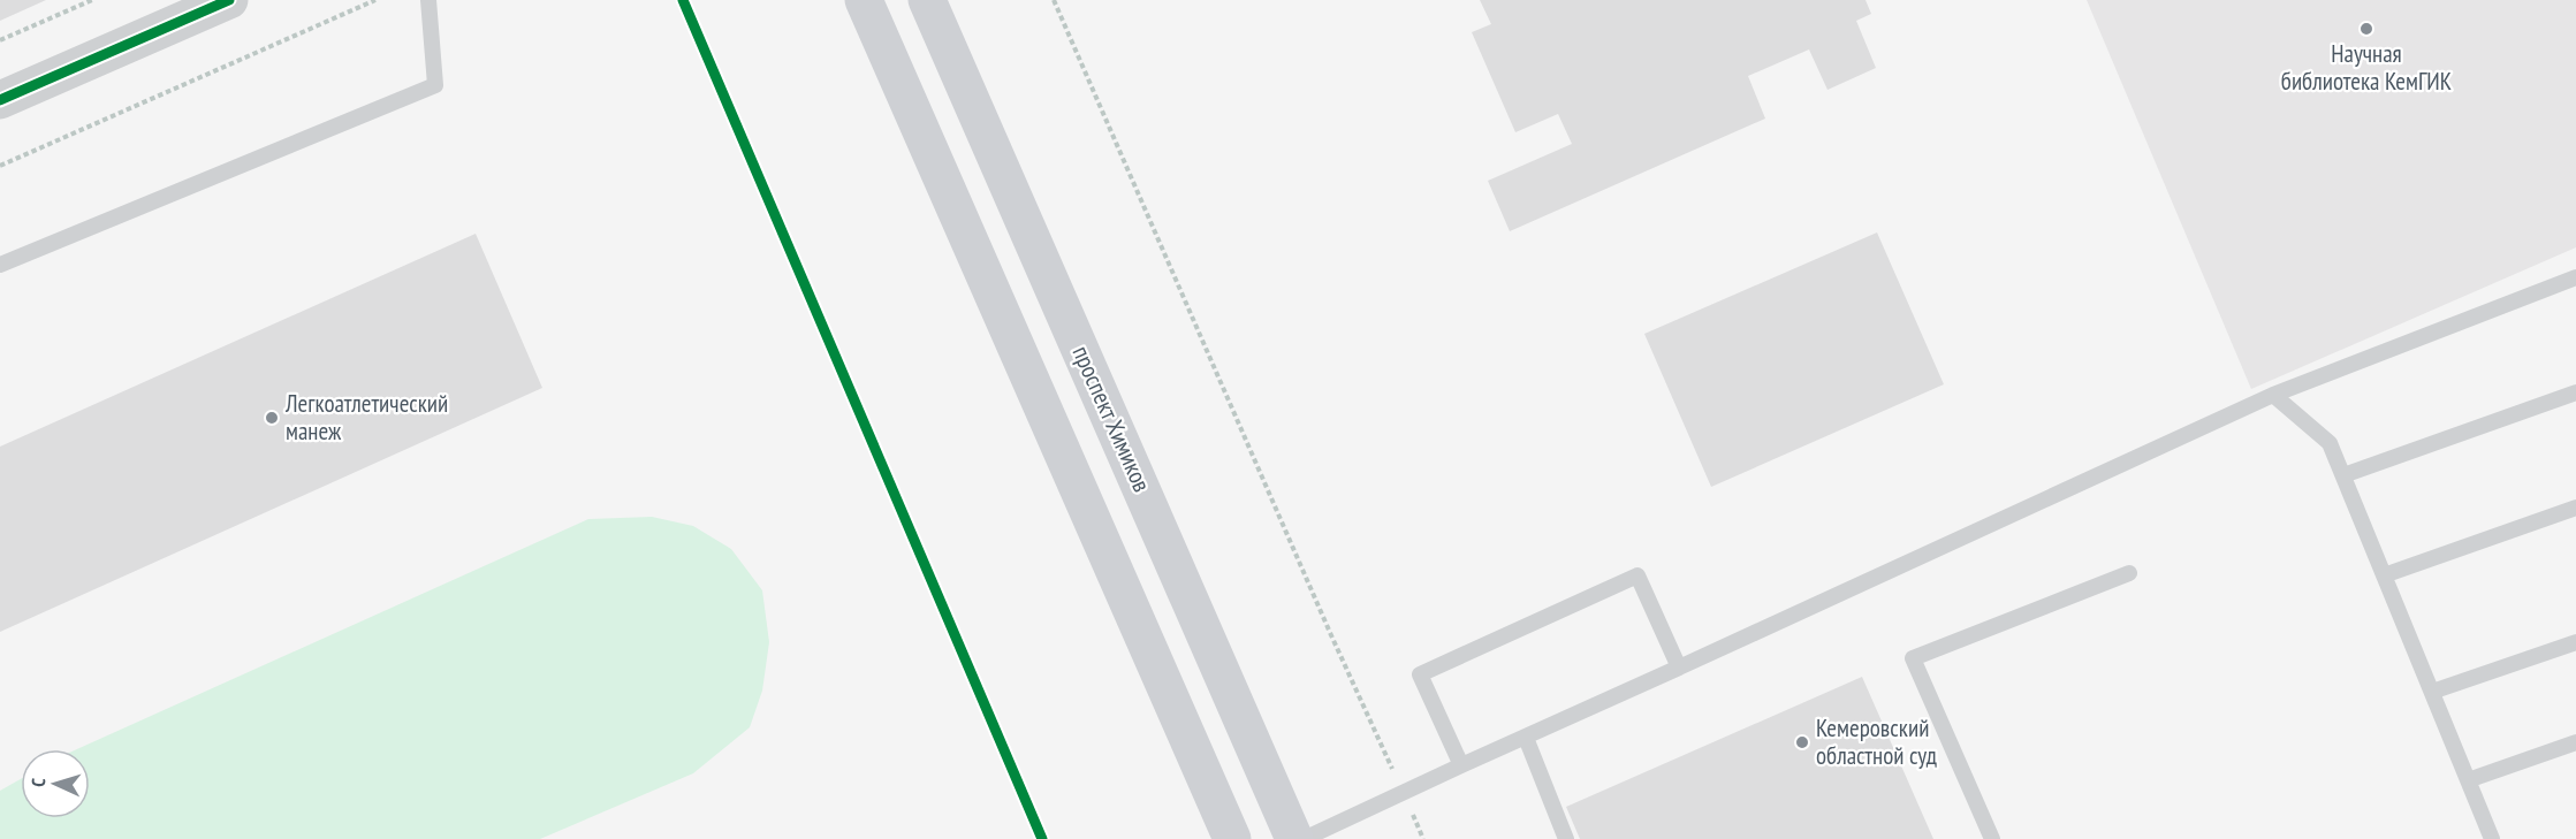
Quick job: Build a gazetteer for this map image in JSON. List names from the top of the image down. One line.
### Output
{"streets":{"main road":["проспект Химиков"]},"places":["Научная библиотека КемГИК","Легкоатлетический манеж","Кемеровский областной суд"],"north":"left"}
